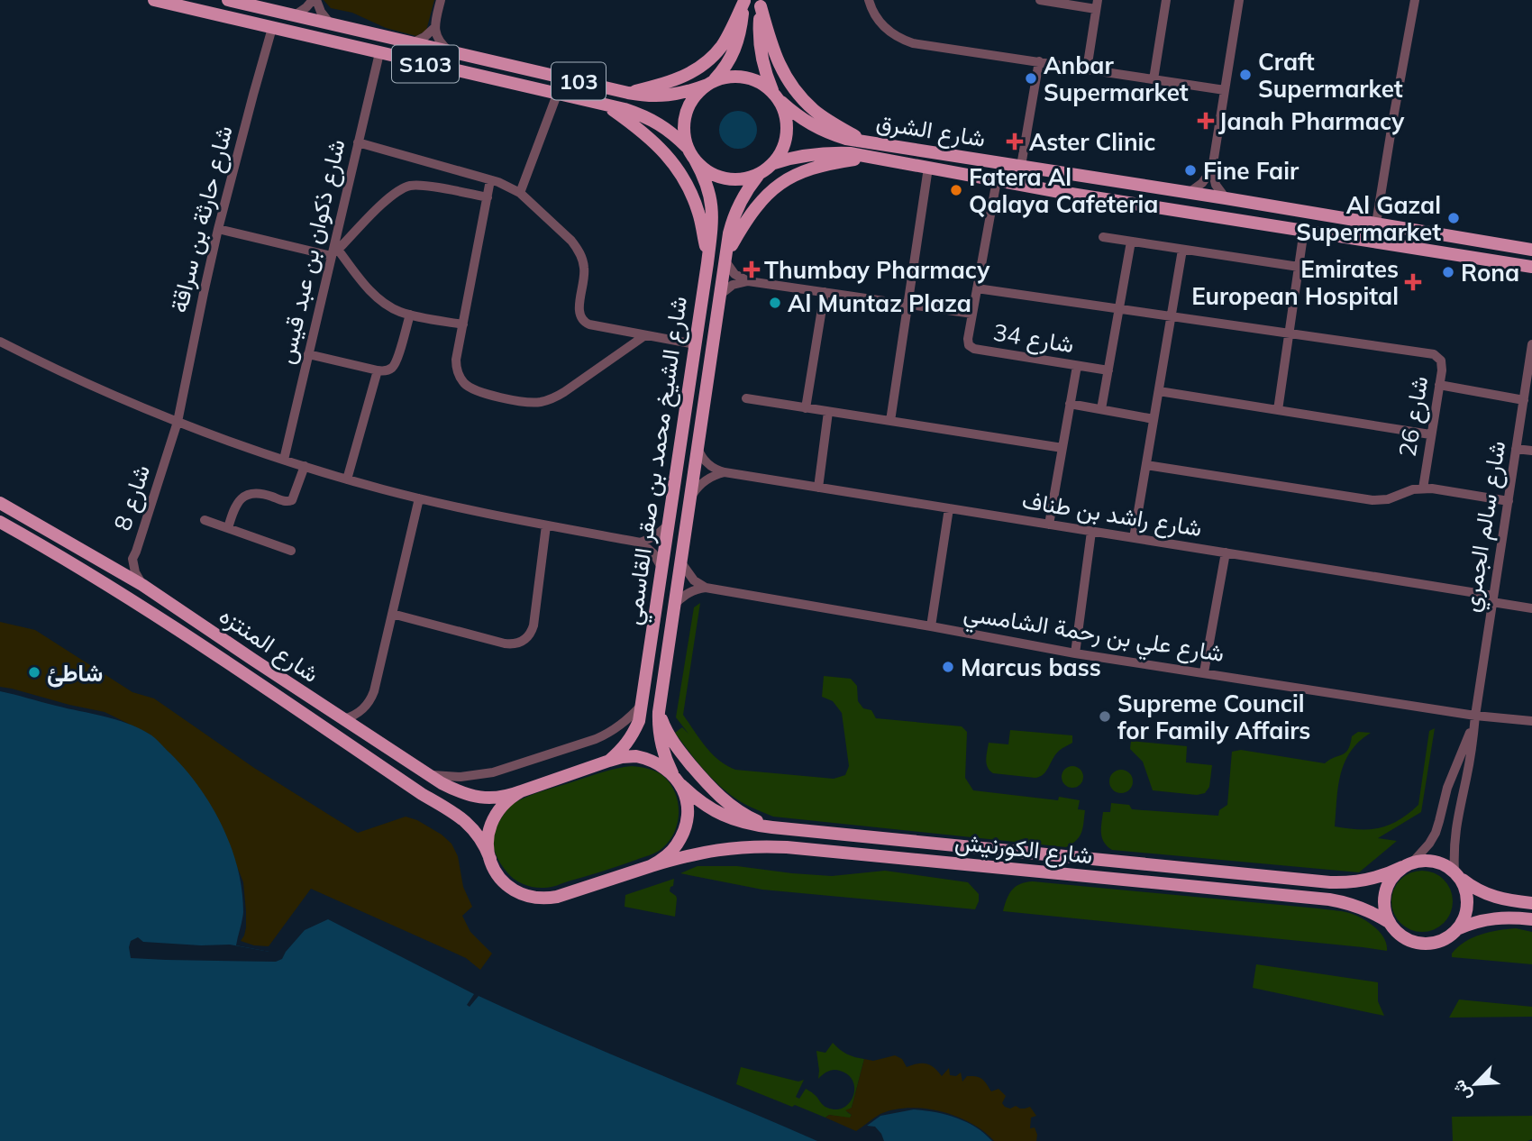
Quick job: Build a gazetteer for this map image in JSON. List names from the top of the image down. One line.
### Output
{"streets":{"main road":["S103","103","شارع الشرق","شارع الشيخ محمد بن صقر القاسمي","شارع المنتزه","شارع الكورنيش"],"street":["شارع حارثة بن سراقة","شارع ذكوان بن عبد قيس","شارع 34","شارع 26","شارع 8","شارع راشد بن طناف","شارع سالم الجمري","شارع علي بن رحمة الشامسي"]},"crossings":[["S103","103"],["S103","شارع الشرق"],["S103","شارع حارثة بن سراقة"],["S103","شارع ذكوان بن عبد قيس"],["S103","شارع الشيخ محمد بن صقر القاسمي"],["103","شارع الشرق"],["103","شارع الشيخ محمد بن صقر القاسمي"],["شارع الشرق","شارع 34"],["شارع الشرق","شارع الشيخ محمد بن صقر القاسمي"],["شارع حارثة بن سراقة","شارع 8"],["شارع 34","شارع 26"],["شارع الشيخ محمد بن صقر القاسمي","شارع راشد بن طناف"],["شارع الشيخ محمد بن صقر القاسمي","شارع المنتزه"],["شارع الشيخ محمد بن صقر القاسمي","شارع الكورنيش"],["شارع 8","شارع المنتزه"],["شارع راشد بن طناف","شارع سالم الجمري"],["شارع سالم الجمري","شارع علي بن رحمة الشامسي"],["شارع سالم الجمري","شارع الكورنيش"],["شارع المنتزه","شارع الكورنيش"]],"places":{"other":["Craft Supermarket","Anbar Supermarket","Fine Fair","Fatera Al Qalaya Cafeteria","Al Gazal Supermarket","Rona","Al Muntaz Plaza","Marcus bass","شاطئ","Supreme Council for Family Affairs"],"health":["Janah Pharmacy","Aster Clinic","Thumbay Pharmacy","Emirates European Hospital"]},"north":"bottom left"}
